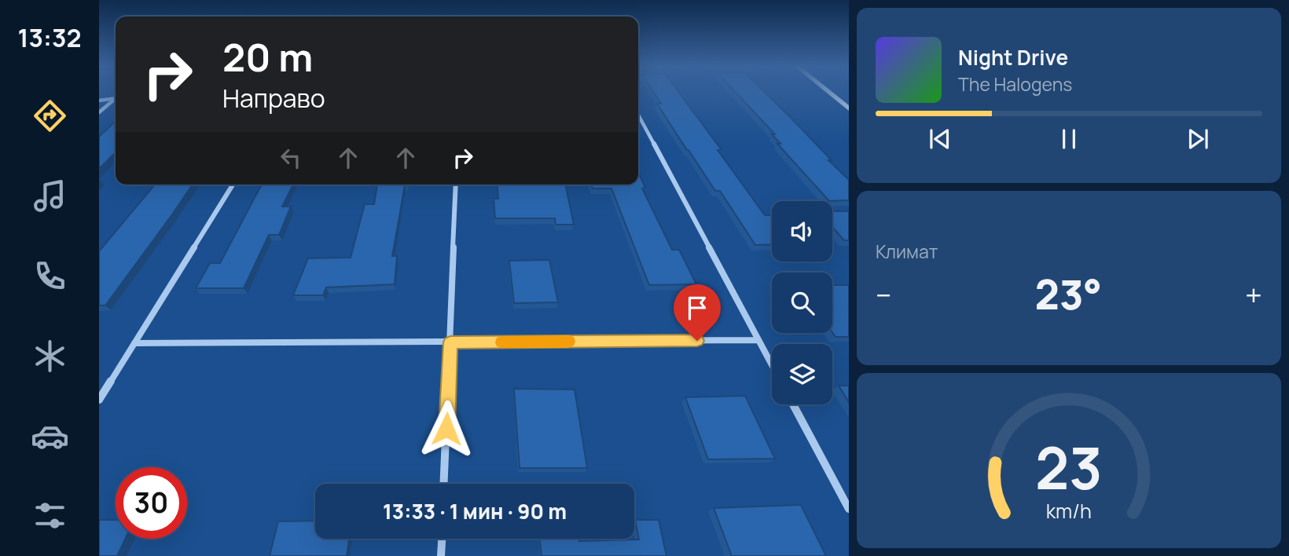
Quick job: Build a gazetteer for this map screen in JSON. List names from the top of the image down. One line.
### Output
{"page":{"tabs":"13:32","turn":["20 m","Направо"],"song":["Night Drive","The Halogens"],"tile":"Климат","heat":["−","23°","+"],"limit":"30","trip":"13:33 · 1 мин · 90 m","gauge":["23","km/h"]}}
